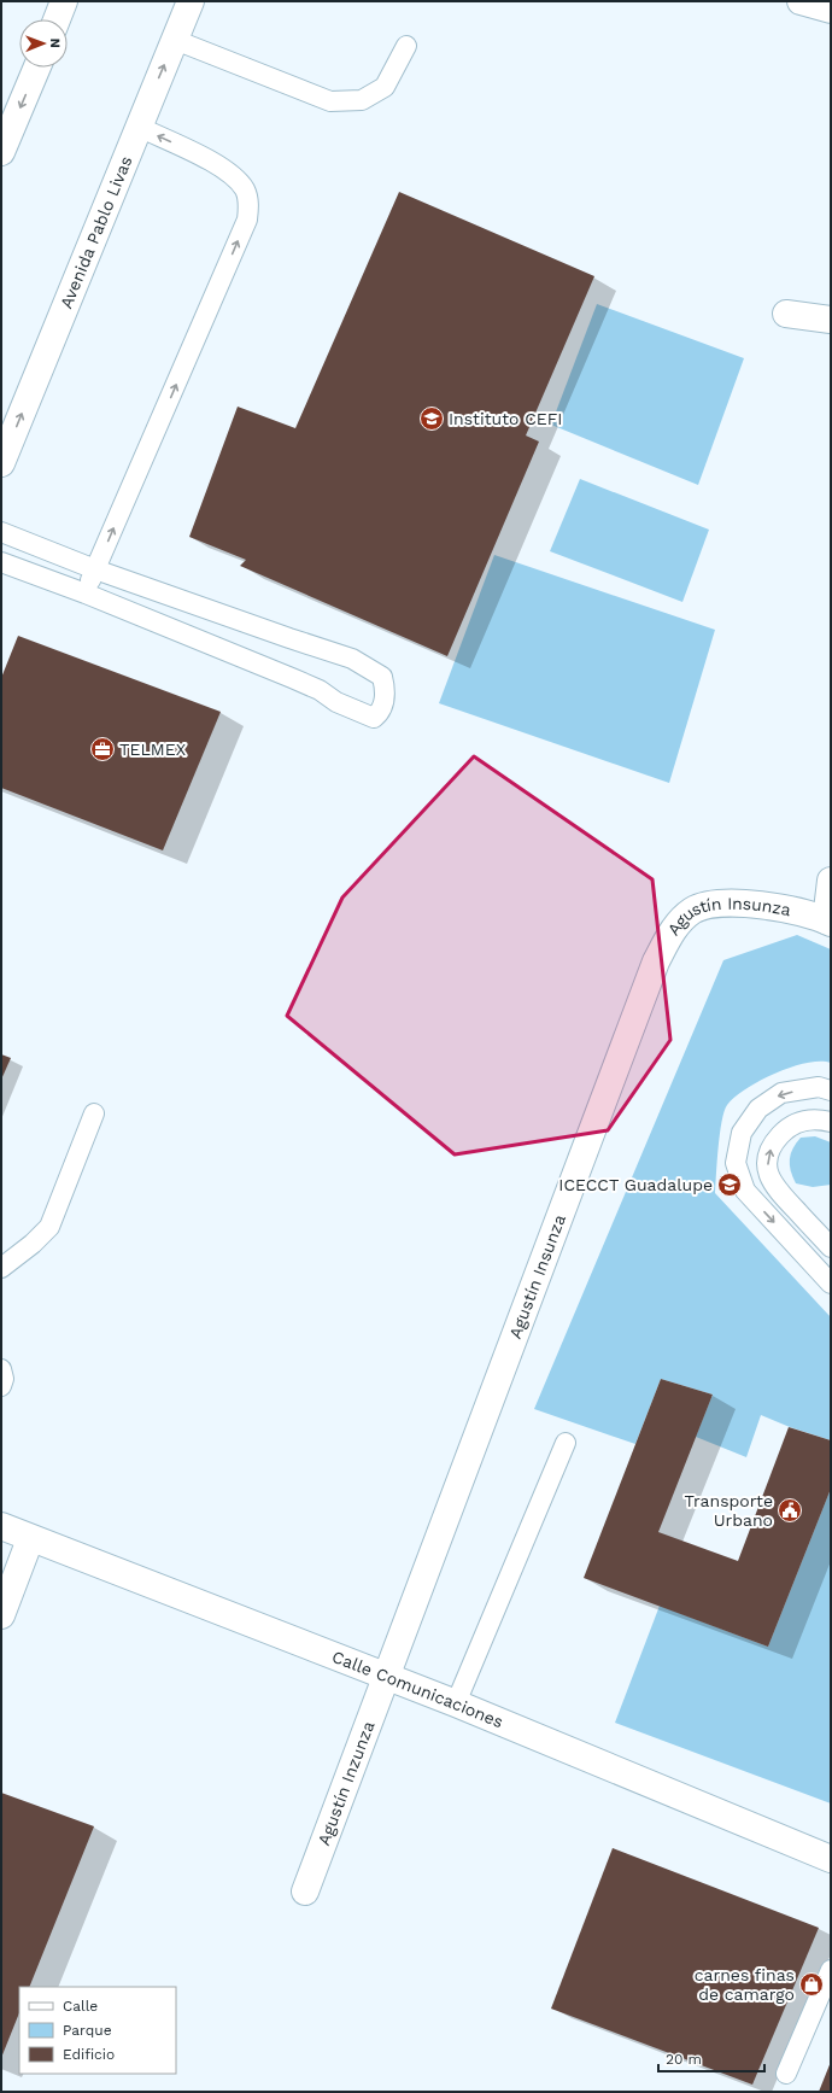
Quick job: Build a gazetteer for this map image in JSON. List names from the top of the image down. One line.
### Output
{"streets":{"street":["Avenida Pablo Livas","Agustín Insunza","Calle Comunicaciones","Agustín Inzunza"]},"crossings":[["Agustín Insunza","Calle Comunicaciones"],["Agustín Insunza","Agustín Inzunza"],["Calle Comunicaciones","Agustín Inzunza"]],"one_way":["Avenida Pablo Livas"],"places":{"school or university":["Instituto CEFI","ICECCT Guadalupe"],"office":["TELMEX"],"public building":["Transporte Urbano"],"shop":["carnes finas de camargo"]},"legend":["Calle","Parque","Edificio"],"scale_bar":"20 m","north":"right"}
